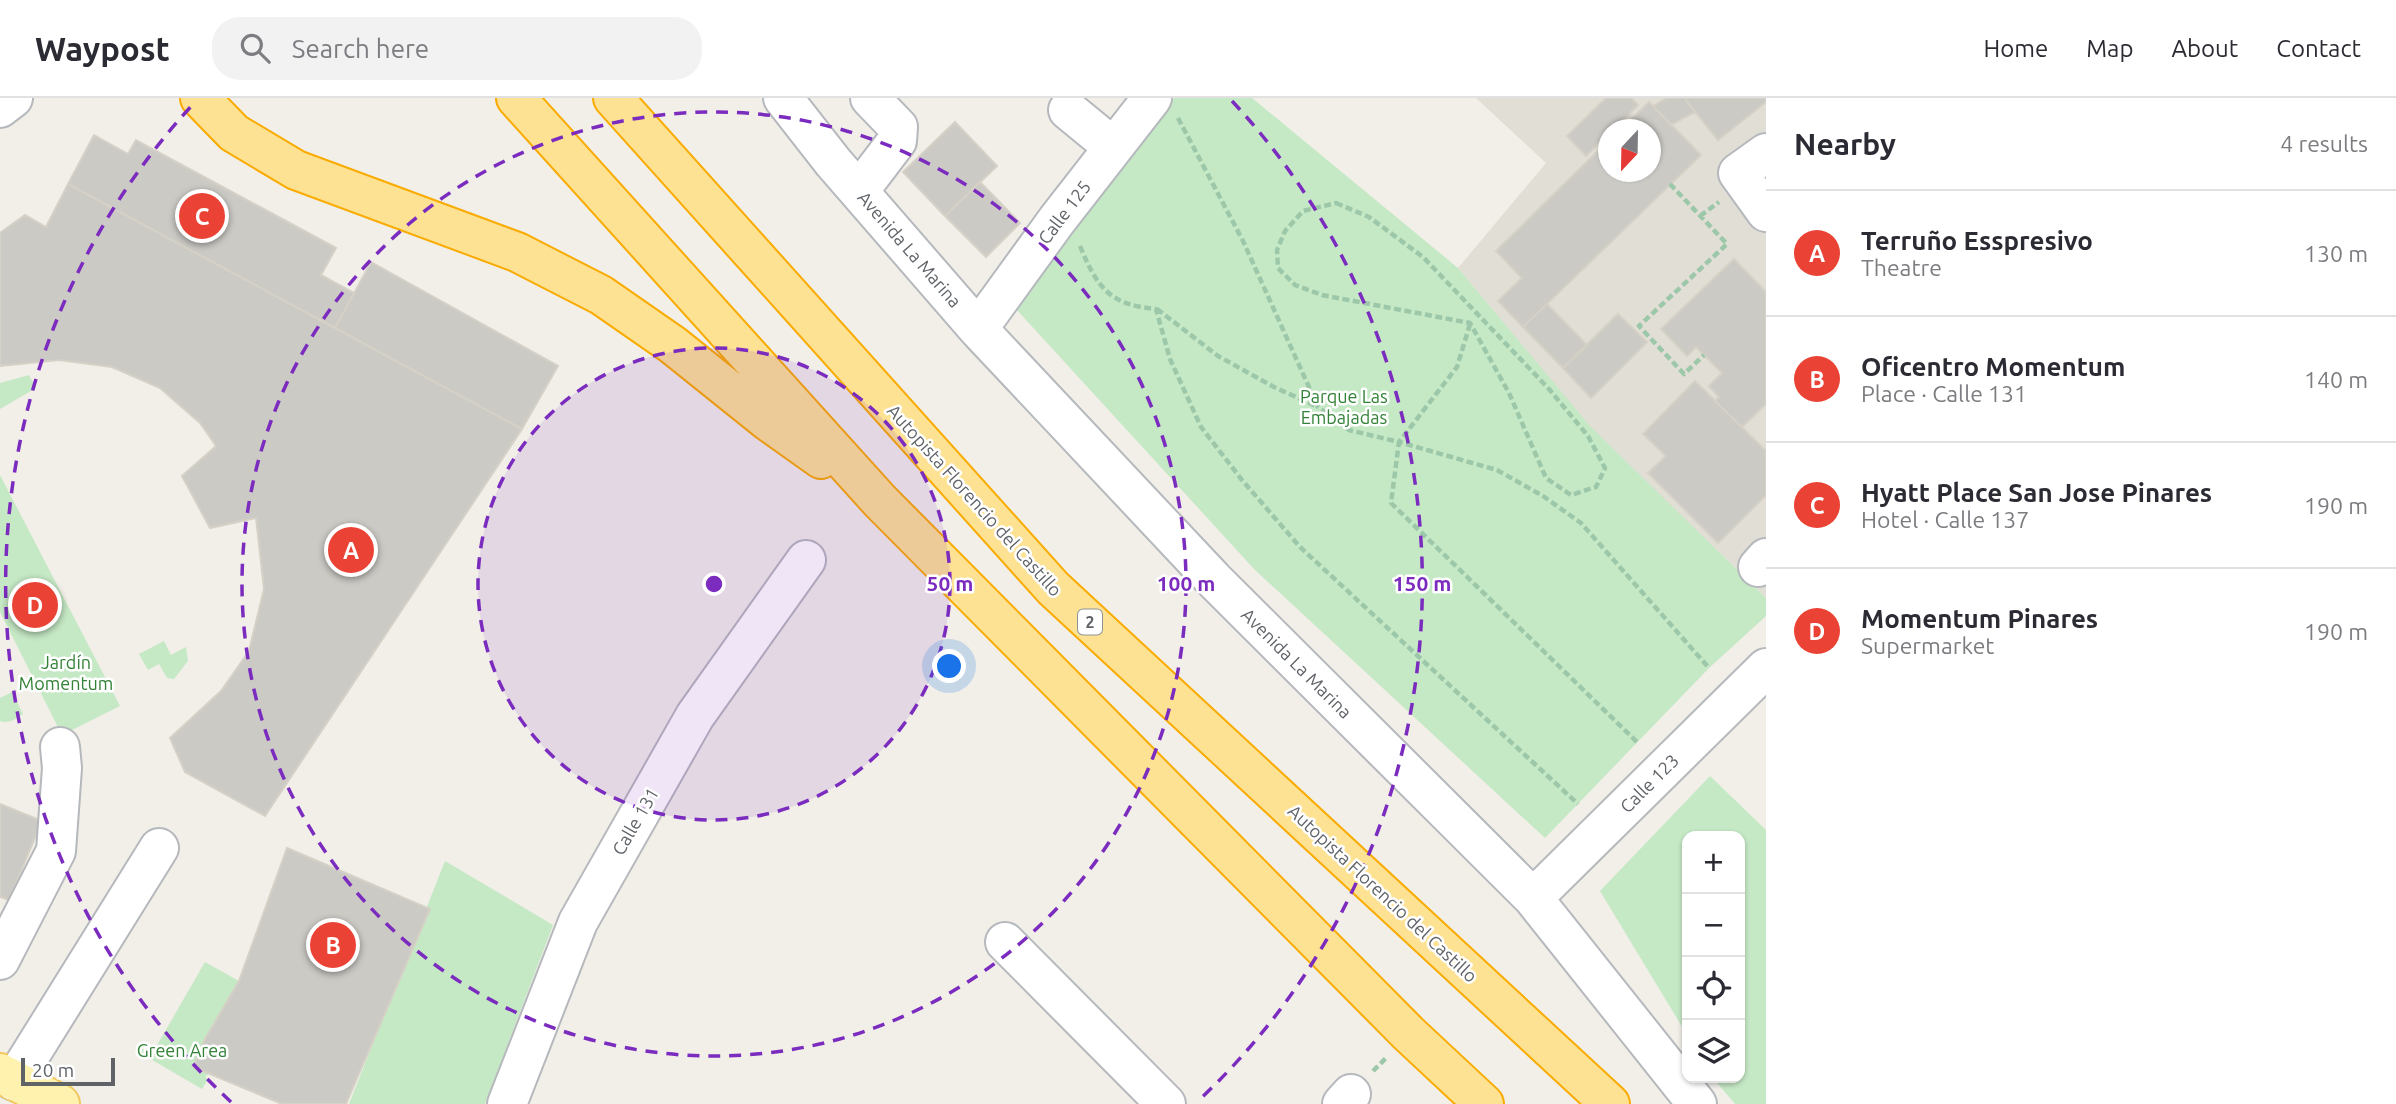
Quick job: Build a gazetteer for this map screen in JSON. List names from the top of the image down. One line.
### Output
{"streets":{"highway":["Autopista Florencio del Castillo","2"],"street":["Calle 125","Avenida La Marina","Calle 123","Calle 131"]},"crossings":[["Calle 125","Avenida La Marina"],["Avenida La Marina","Calle 123"]],"parks":["Parque Las Embajadas","Jardín Momentum","Green Area"],"scale_bar":"20 m","north":"bottom","page":{"header":"Waypost","search":"Search here","nav":["Home","Map","About","Contact"],"heading":["Nearby","4 results"],"pins":["C","A","D","B"],"list":[{"mark":"A","name":"Terruño Esspresivo","note":"Theatre","value":"130 m"},{"mark":"B","name":"Oficentro Momentum","note":"Place · Calle 131","value":"140 m"},{"mark":"C","name":"Hyatt Place San Jose Pinares","note":"Hotel · Calle 137","value":"190 m"},{"mark":"D","name":"Momentum Pinares","note":"Supermarket","value":"190 m"}],"map_buttons":["+","−"],"scale":"20 m"},"rings":["50 m","100 m","150 m"]}
